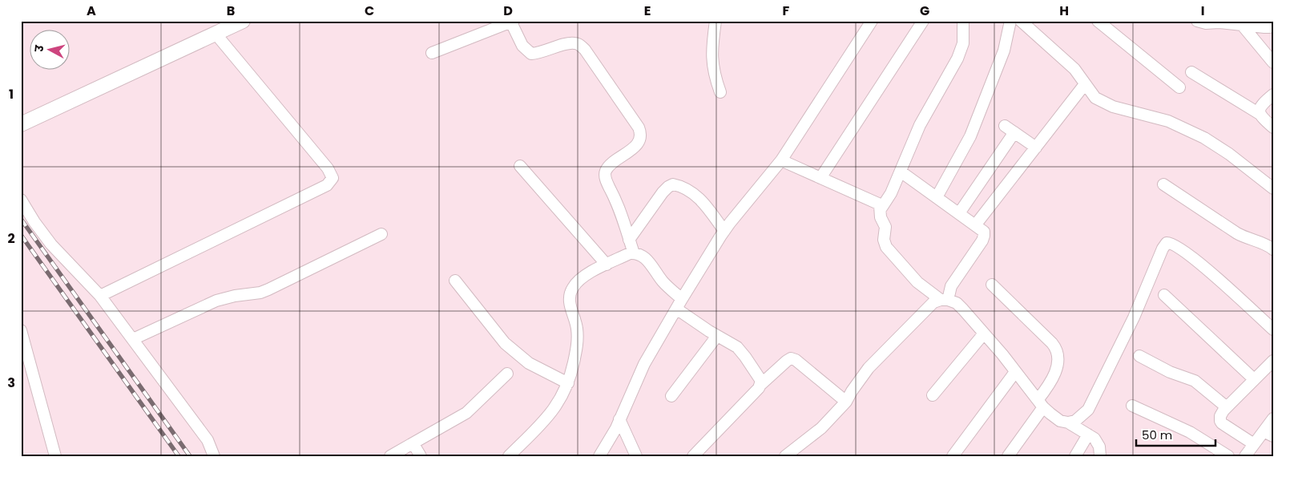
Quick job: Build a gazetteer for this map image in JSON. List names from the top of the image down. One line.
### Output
{"scale_bar":"50 m","north":"left","grid":{"columns":["A","B","C","D","E","F","G","H","I"],"rows":["1","2","3"]}}
